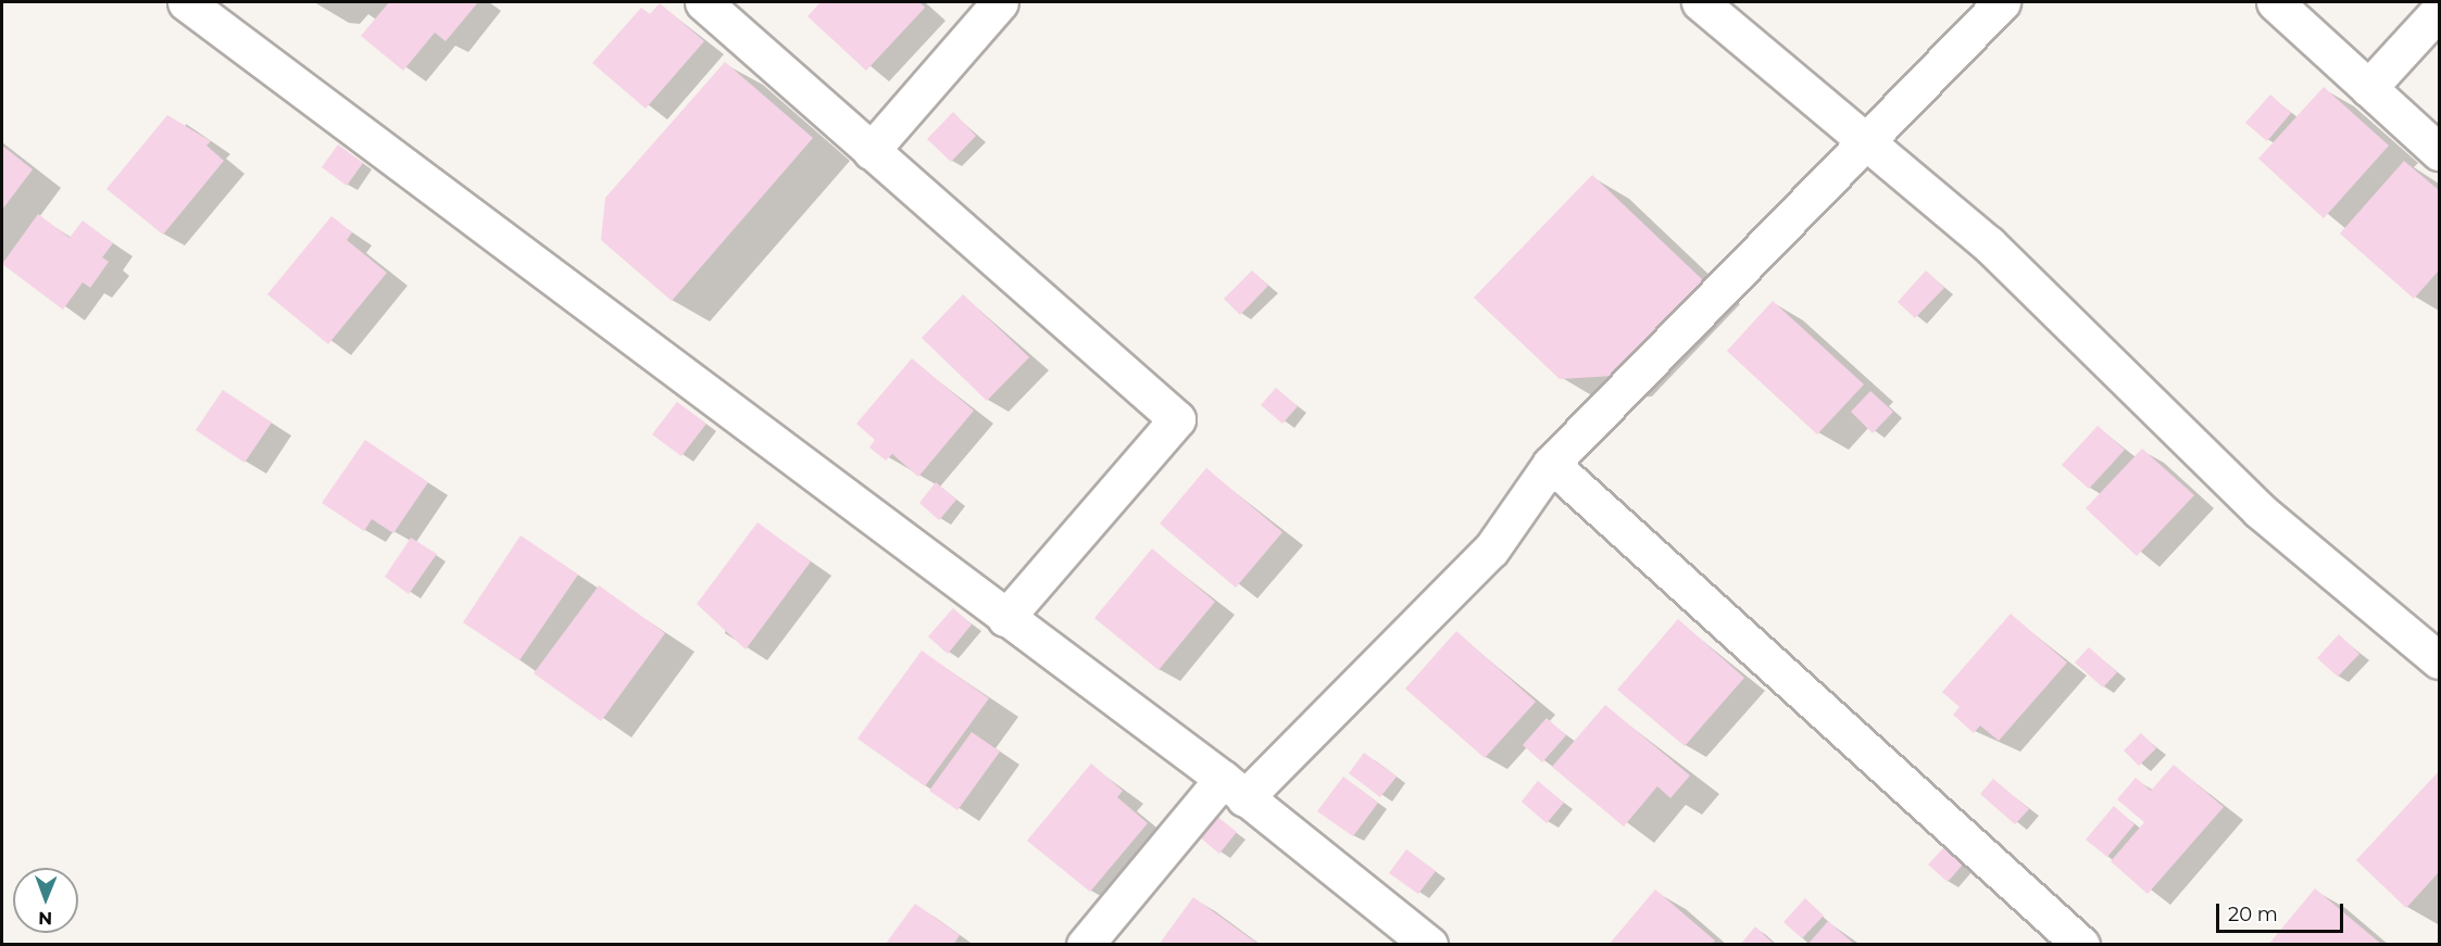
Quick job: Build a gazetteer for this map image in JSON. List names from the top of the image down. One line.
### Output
{"scale_bar":"20 m","north":"bottom"}
